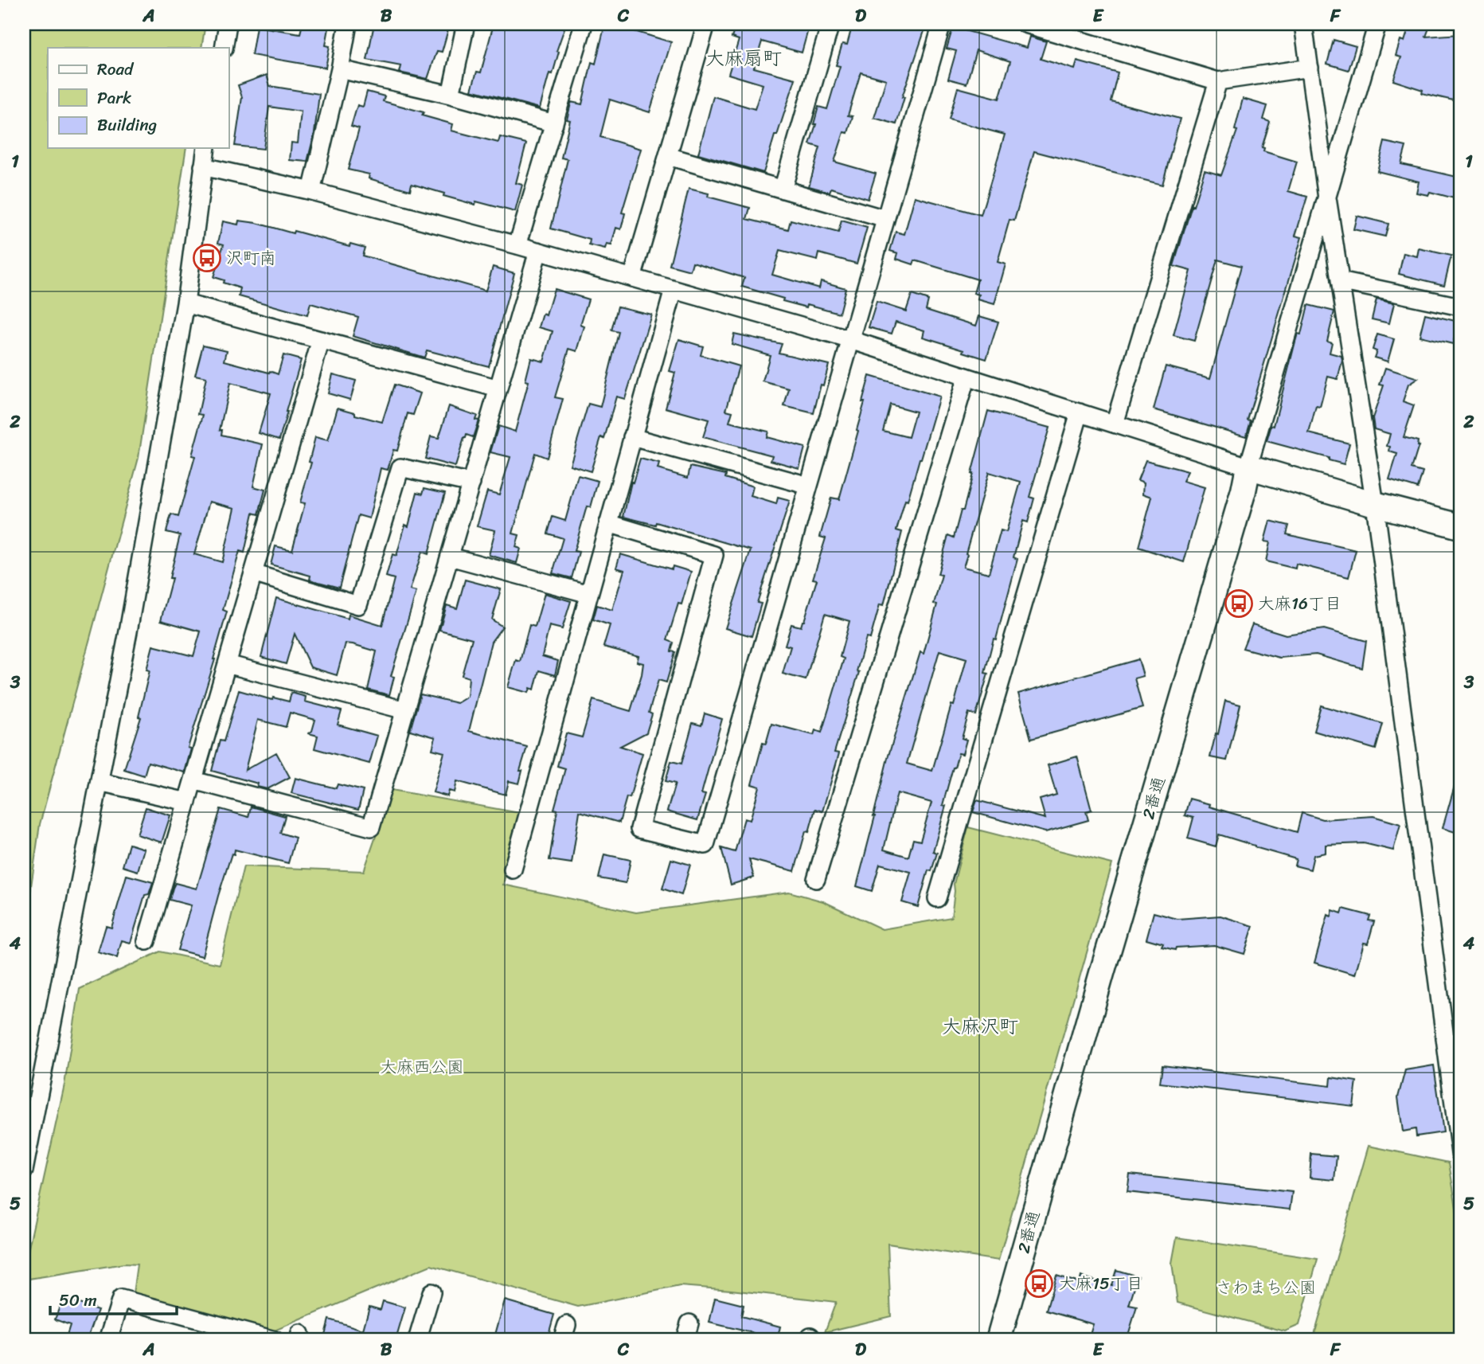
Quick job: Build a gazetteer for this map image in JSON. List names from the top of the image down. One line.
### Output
{"streets":{"street":["2番通"]},"districts":["大麻扇町","大麻沢町"],"parks":["大麻西公園","さわまち公園"],"places":{"bus stop":["沢町南","大麻16丁目","大麻15丁目"]},"legend":["Road","Park","Building"],"scale_bar":"50 m","grid":{"columns":["A","B","C","D","E","F"],"rows":["1","2","3","4","5"]}}
